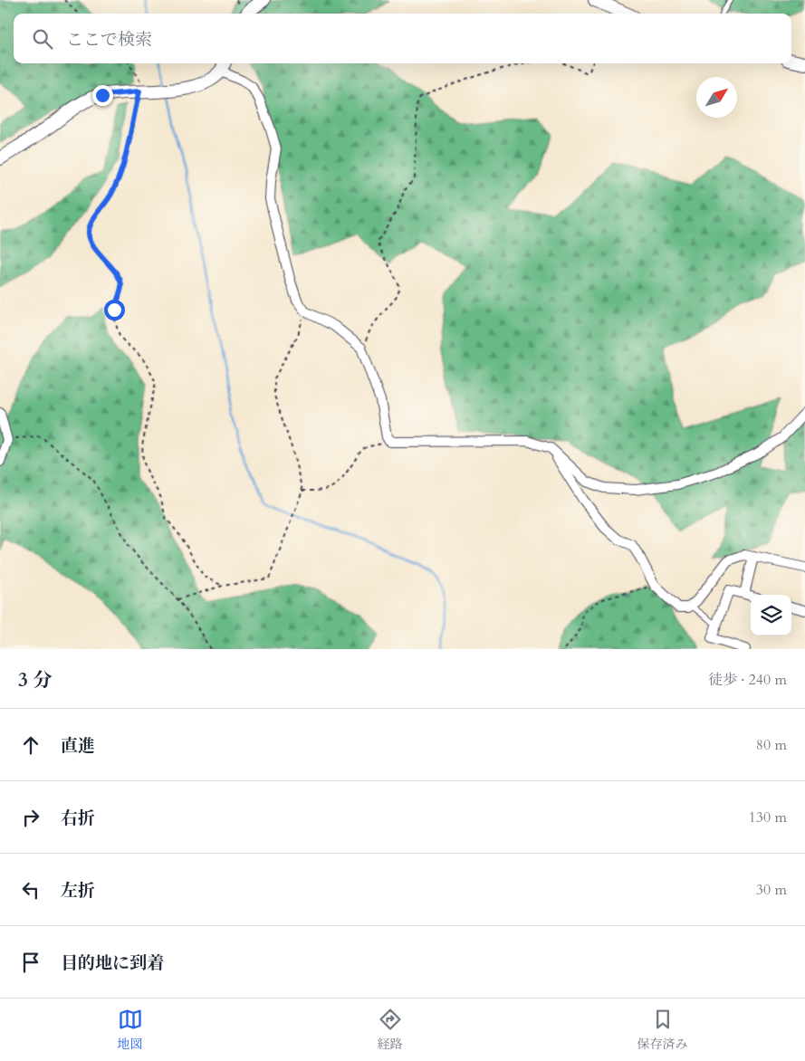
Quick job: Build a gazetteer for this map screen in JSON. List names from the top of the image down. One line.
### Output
{"north":"top right","page":{"search":"ここで検索","heading":["3 分","徒歩 · 240 m"],"list":[["直進","80 m"],["右折","130 m"],["左折","30 m"],"目的地に到着"],"nav":["地図","経路","保存済み"]}}
